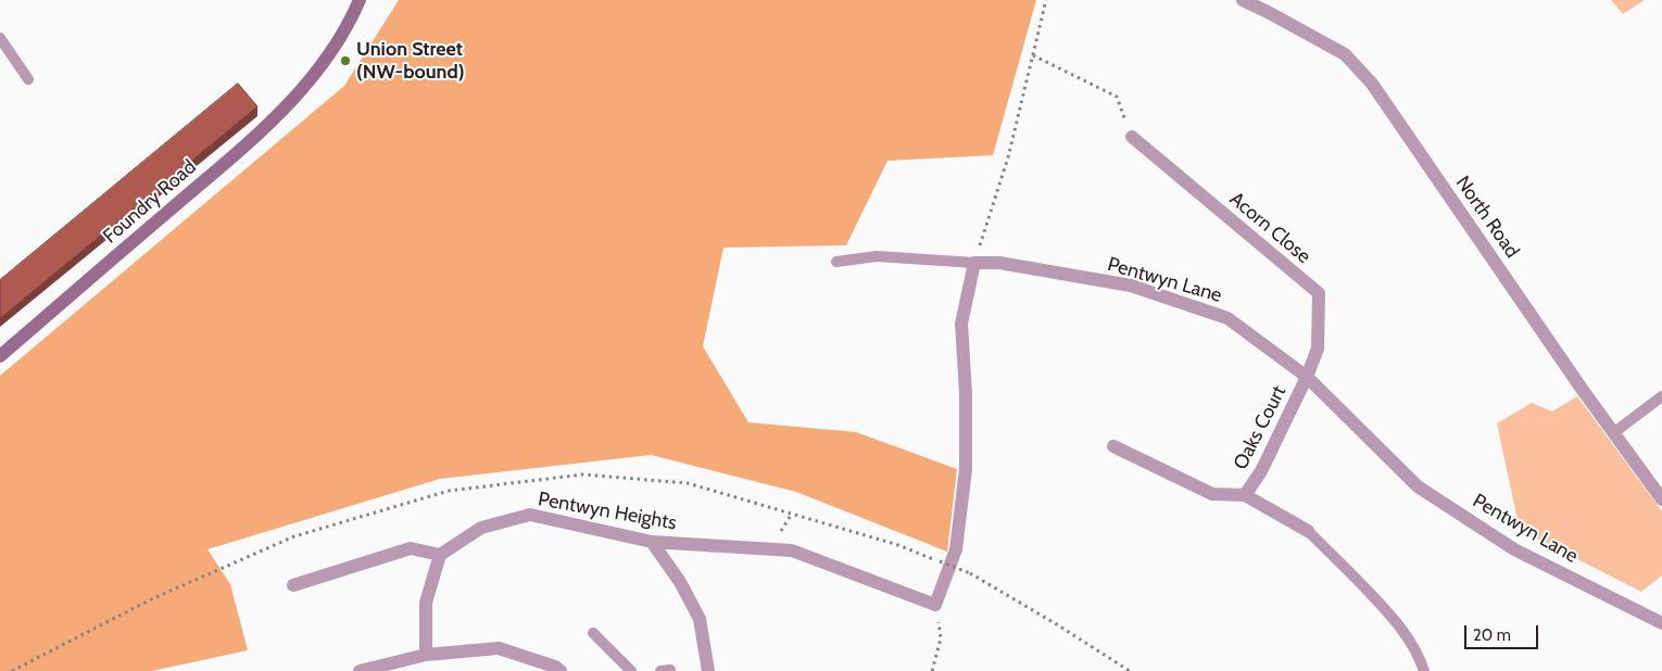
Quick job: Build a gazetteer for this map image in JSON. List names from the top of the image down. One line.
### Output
{"streets":{"main road":["Foundry Road"],"street":["North Road","Acorn Close","Pentwyn Lane","Oaks Court","Pentwyn Heights"]},"crossings":[["Acorn Close","Pentwyn Lane"],["Acorn Close","Oaks Court"],["Pentwyn Lane","Oaks Court"]],"places":["Union Street (NW-bound)"],"scale_bar":"20 m"}
